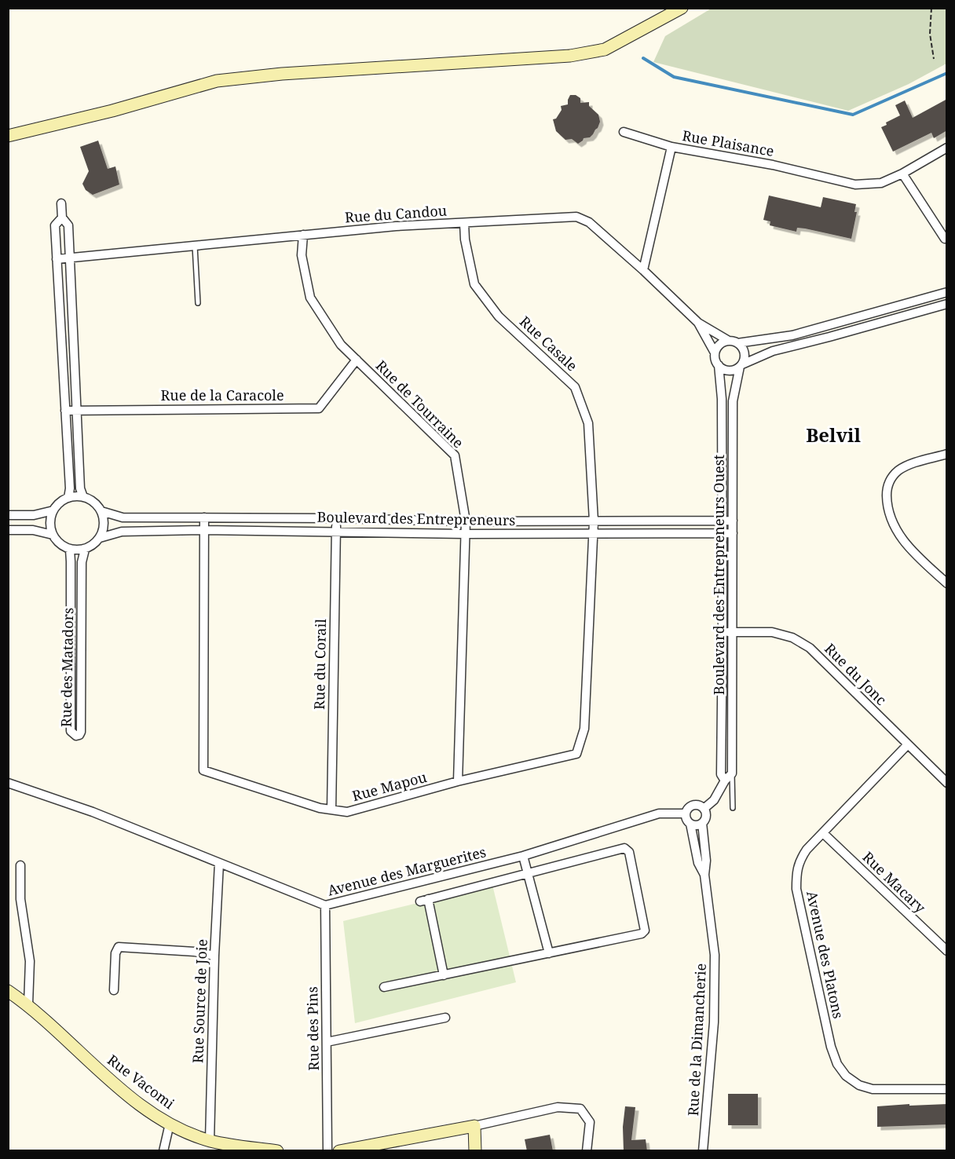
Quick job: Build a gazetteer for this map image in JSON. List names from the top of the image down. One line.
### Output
{"streets":{"main road":["Rue Vacomi"],"street":["Rue Plaisance","Rue du Candou","Rue Casale","Rue de la Caracole","Rue de Tourraine","Boulevard des Entrepreneurs","Boulevard des Entrepreneurs Ouest","Rue du Corail","Rue des Matadors","Rue du Jonc","Rue Mapou","Avenue des Marguerites","Rue Macary","Avenue des Platons","Rue Source de Joie","Rue des Pins","Rue de la Dimancherie"]},"crossings":[["Rue Plaisance","Rue du Candou"],["Rue du Candou","Rue Casale"],["Rue du Candou","Rue de Tourraine"],["Rue du Candou","Boulevard des Entrepreneurs Ouest"],["Rue Casale","Boulevard des Entrepreneurs"],["Rue Casale","Rue Mapou"],["Rue de la Caracole","Rue de Tourraine"],["Rue de Tourraine","Boulevard des Entrepreneurs"],["Rue de Tourraine","Rue Mapou"],["Boulevard des Entrepreneurs","Boulevard des Entrepreneurs Ouest"],["Boulevard des Entrepreneurs","Rue du Corail"],["Boulevard des Entrepreneurs","Rue des Matadors"],["Boulevard des Entrepreneurs","Rue Mapou"],["Boulevard des Entrepreneurs Ouest","Rue du Jonc"],["Rue du Corail","Rue Mapou"],["Rue du Jonc","Avenue des Platons"],["Avenue des Marguerites","Rue Source de Joie"],["Avenue des Marguerites","Rue des Pins"],["Avenue des Marguerites","Rue de la Dimancherie"],["Rue Macary","Avenue des Platons"],["Rue Source de Joie","Rue Vacomi"]],"districts":["Belvil"]}
